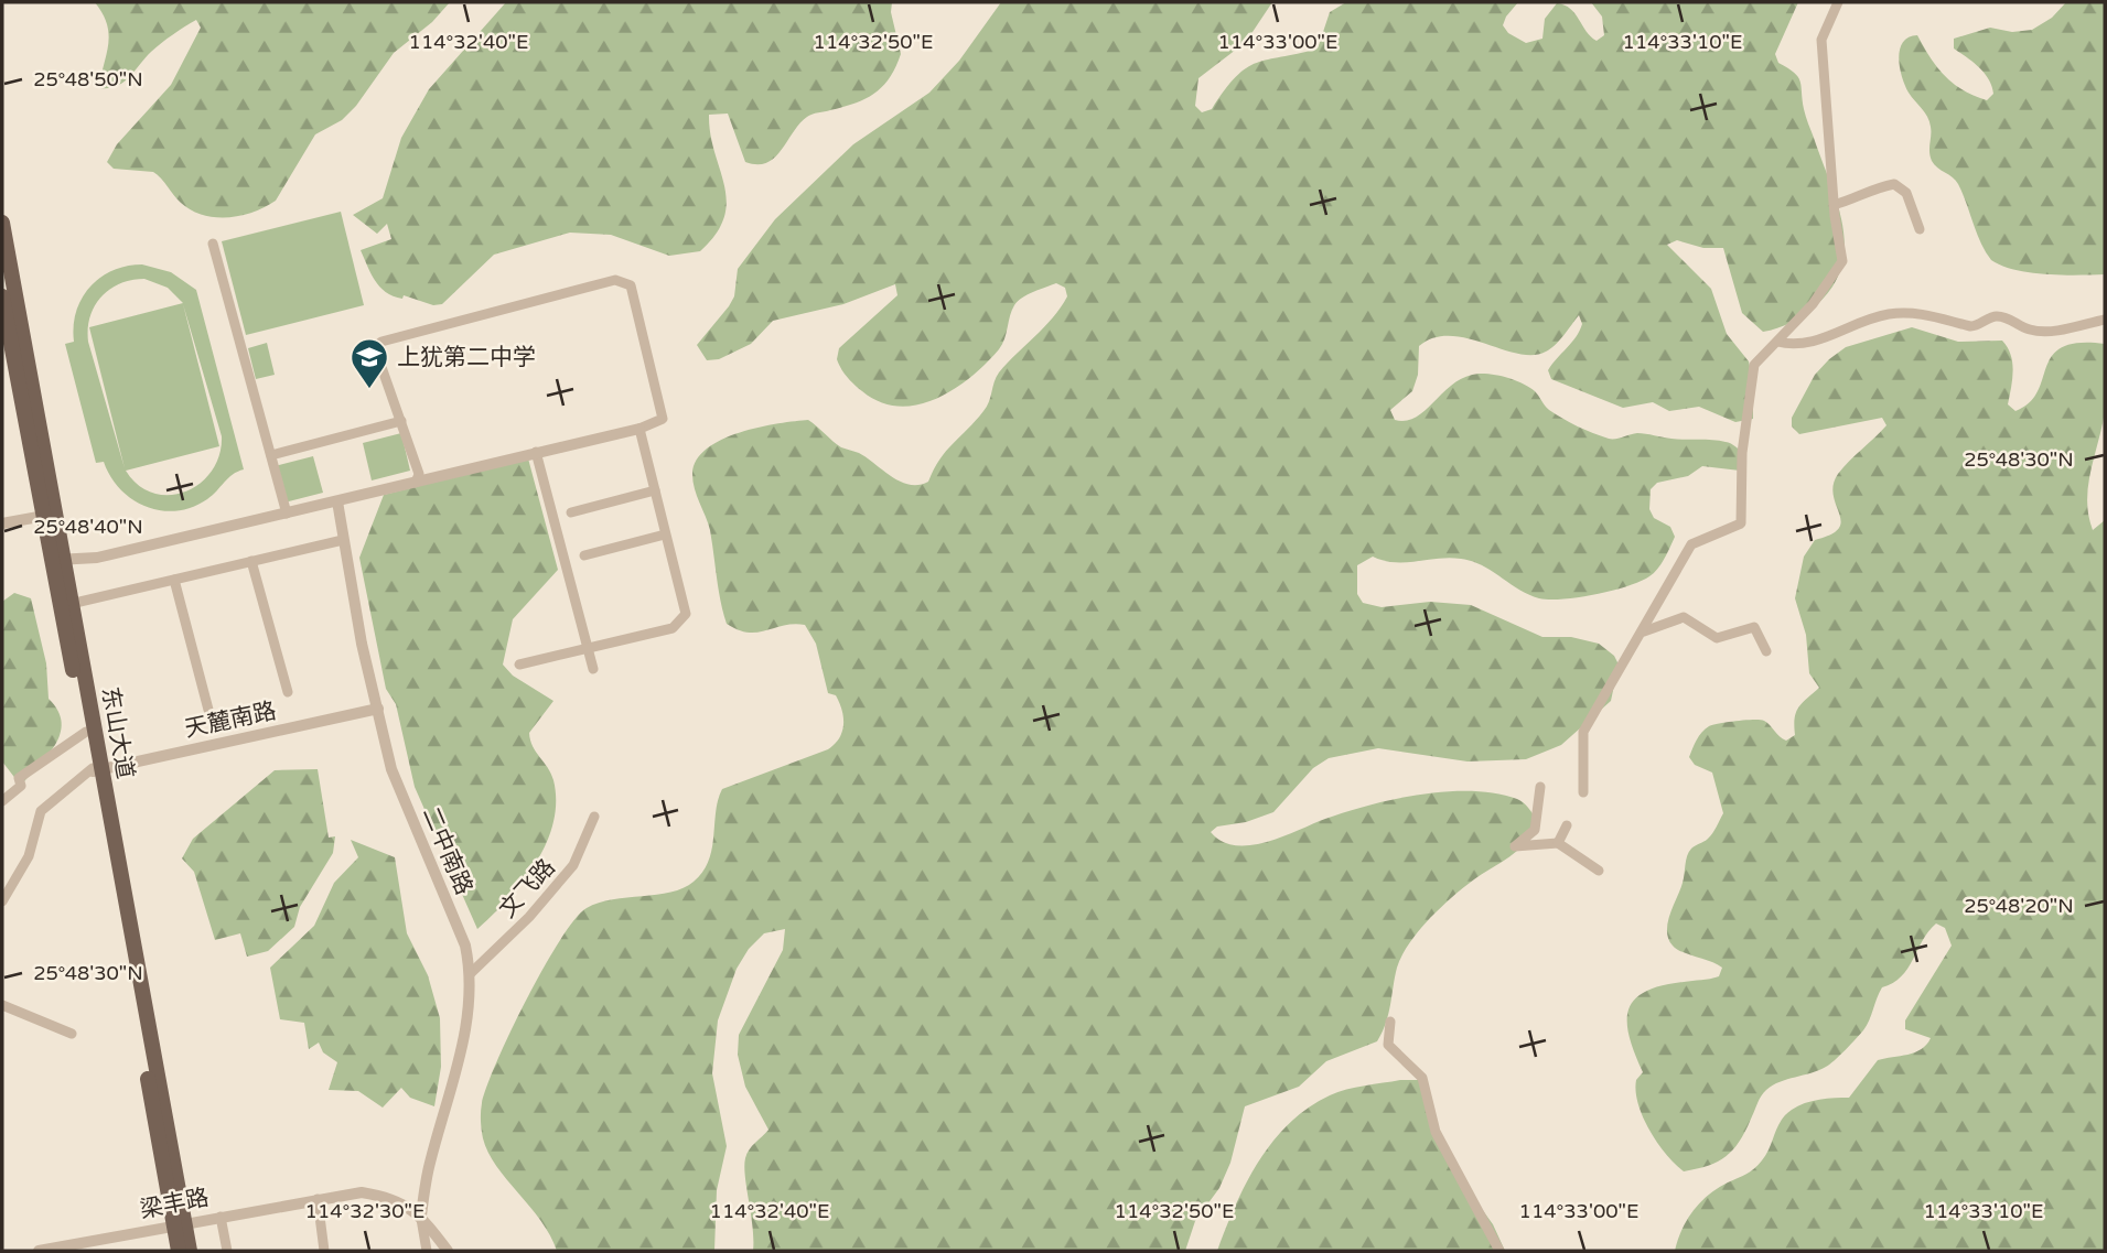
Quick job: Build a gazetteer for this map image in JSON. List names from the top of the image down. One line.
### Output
{"streets":{"main road":["东山大道"],"street":["天麓南路","二中南路","文飞路","梁丰路"]},"crossings":[["天麓南路","东山大道"],["天麓南路","二中南路"],["东山大道","梁丰路"],["二中南路","文飞路"],["二中南路","梁丰路"]],"places":{"school or university":["上犹第二中学"]},"coordinates":["114°32'40\"E","114°32'50\"E","114°33'00\"E","114°33'10\"E","25°48'50\"N","25°48'30\"N","25°48'40\"N","25°48'20\"N","114°32'30\"E"]}
